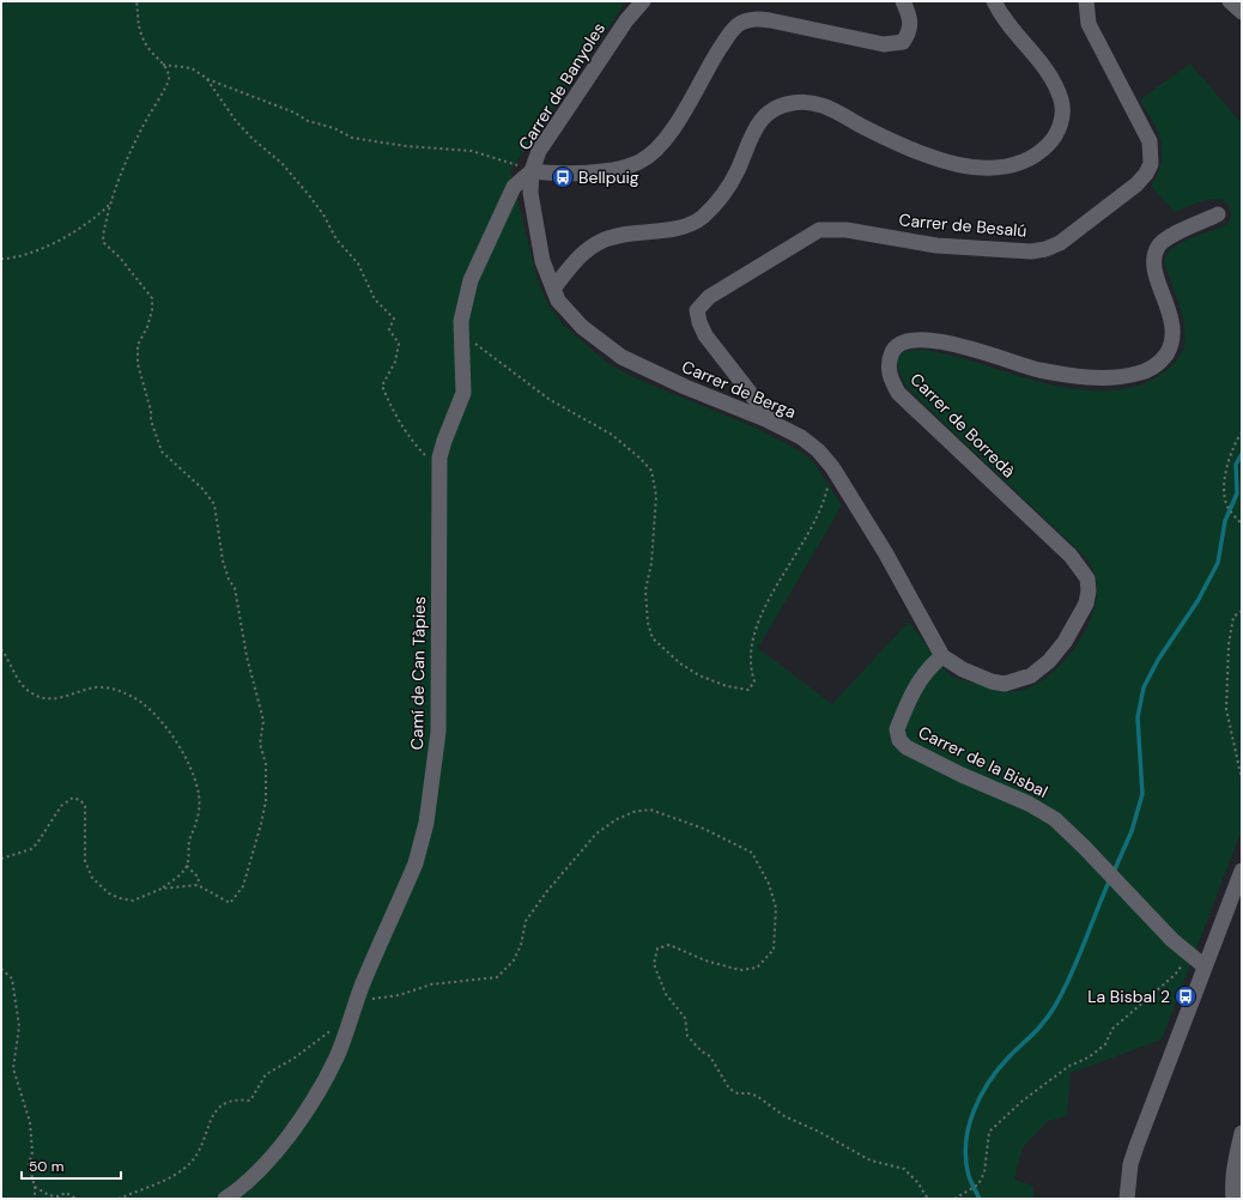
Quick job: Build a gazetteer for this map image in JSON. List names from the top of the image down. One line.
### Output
{"streets":{"street":["Carrer de Banyoles","Carrer de Besalú","Carrer de Berga","Carrer de Borredà","Camí de Can Tàpies","Carrer de la Bisbal"]},"crossings":[["Carrer de Banyoles","Carrer de Berga"],["Carrer de Banyoles","Camí de Can Tàpies"],["Carrer de Besalú","Carrer de Berga"],["Carrer de Berga","Carrer de Borredà"],["Carrer de Berga","Camí de Can Tàpies"],["Carrer de Berga","Carrer de la Bisbal"],["Carrer de Borredà","Carrer de la Bisbal"]],"places":{"bus stop":["Bellpuig","La Bisbal 2"]},"scale_bar":"50 m"}
